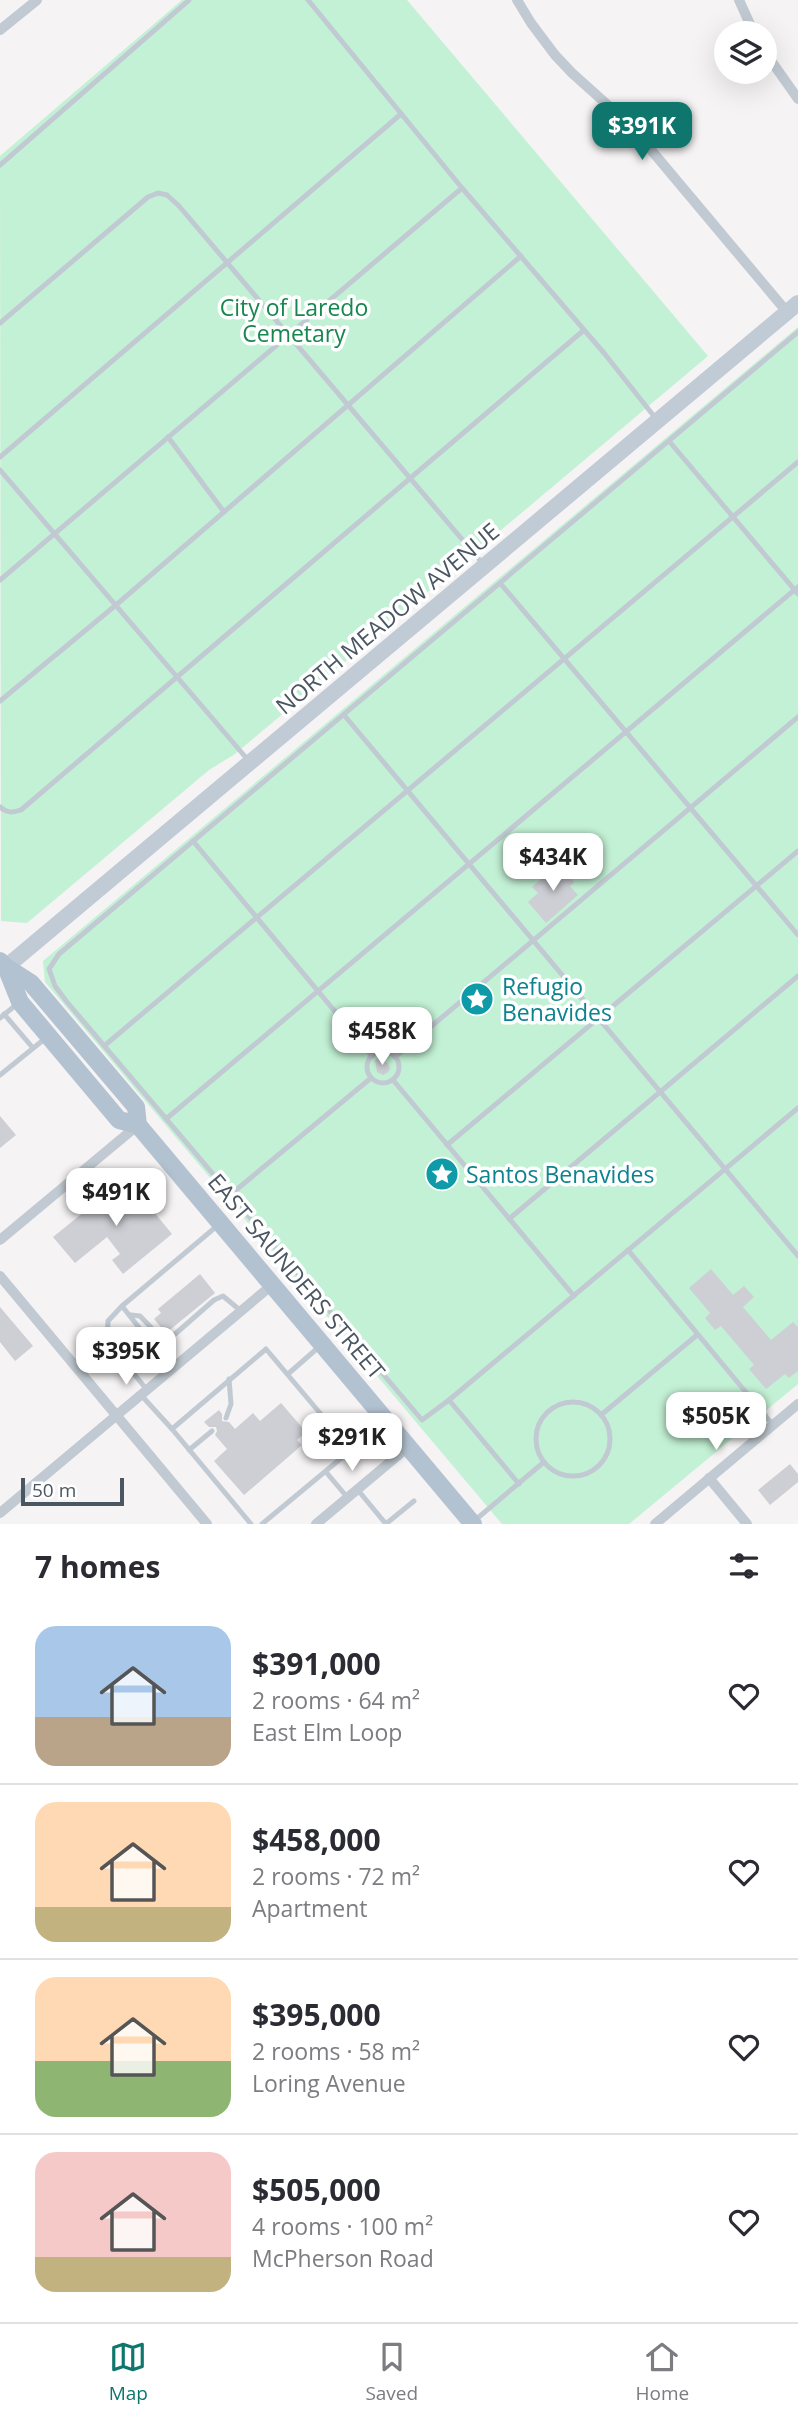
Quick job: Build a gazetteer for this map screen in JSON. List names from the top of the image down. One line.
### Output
{"streets":{"main road":["NORTH MEADOW AVENUE","EAST SAUNDERS STREET"]},"crossings":[["NORTH MEADOW AVENUE","EAST SAUNDERS STREET"]],"parks":["City of Laredo Cemetary"],"places":{"place":["Refugio Benavides","Santos Benavides"]},"scale_bar":"50 m","page":{"price":["$391K","$434K","$458K","$491K","$395K","$505K","$291K"],"scale":"50 m","heading":"7 homes","list":[{"name":"$391,000","note":"2 rooms · 64 m² · East Elm Loop"},{"name":"$458,000","note":"2 rooms · 72 m² · Apartment"},{"name":"$395,000","note":"2 rooms · 58 m² · Loring Avenue"},{"name":"$505,000","note":"4 rooms · 100 m² · McPherson Road"}],"tabs":["Map","Saved","Home"]}}
